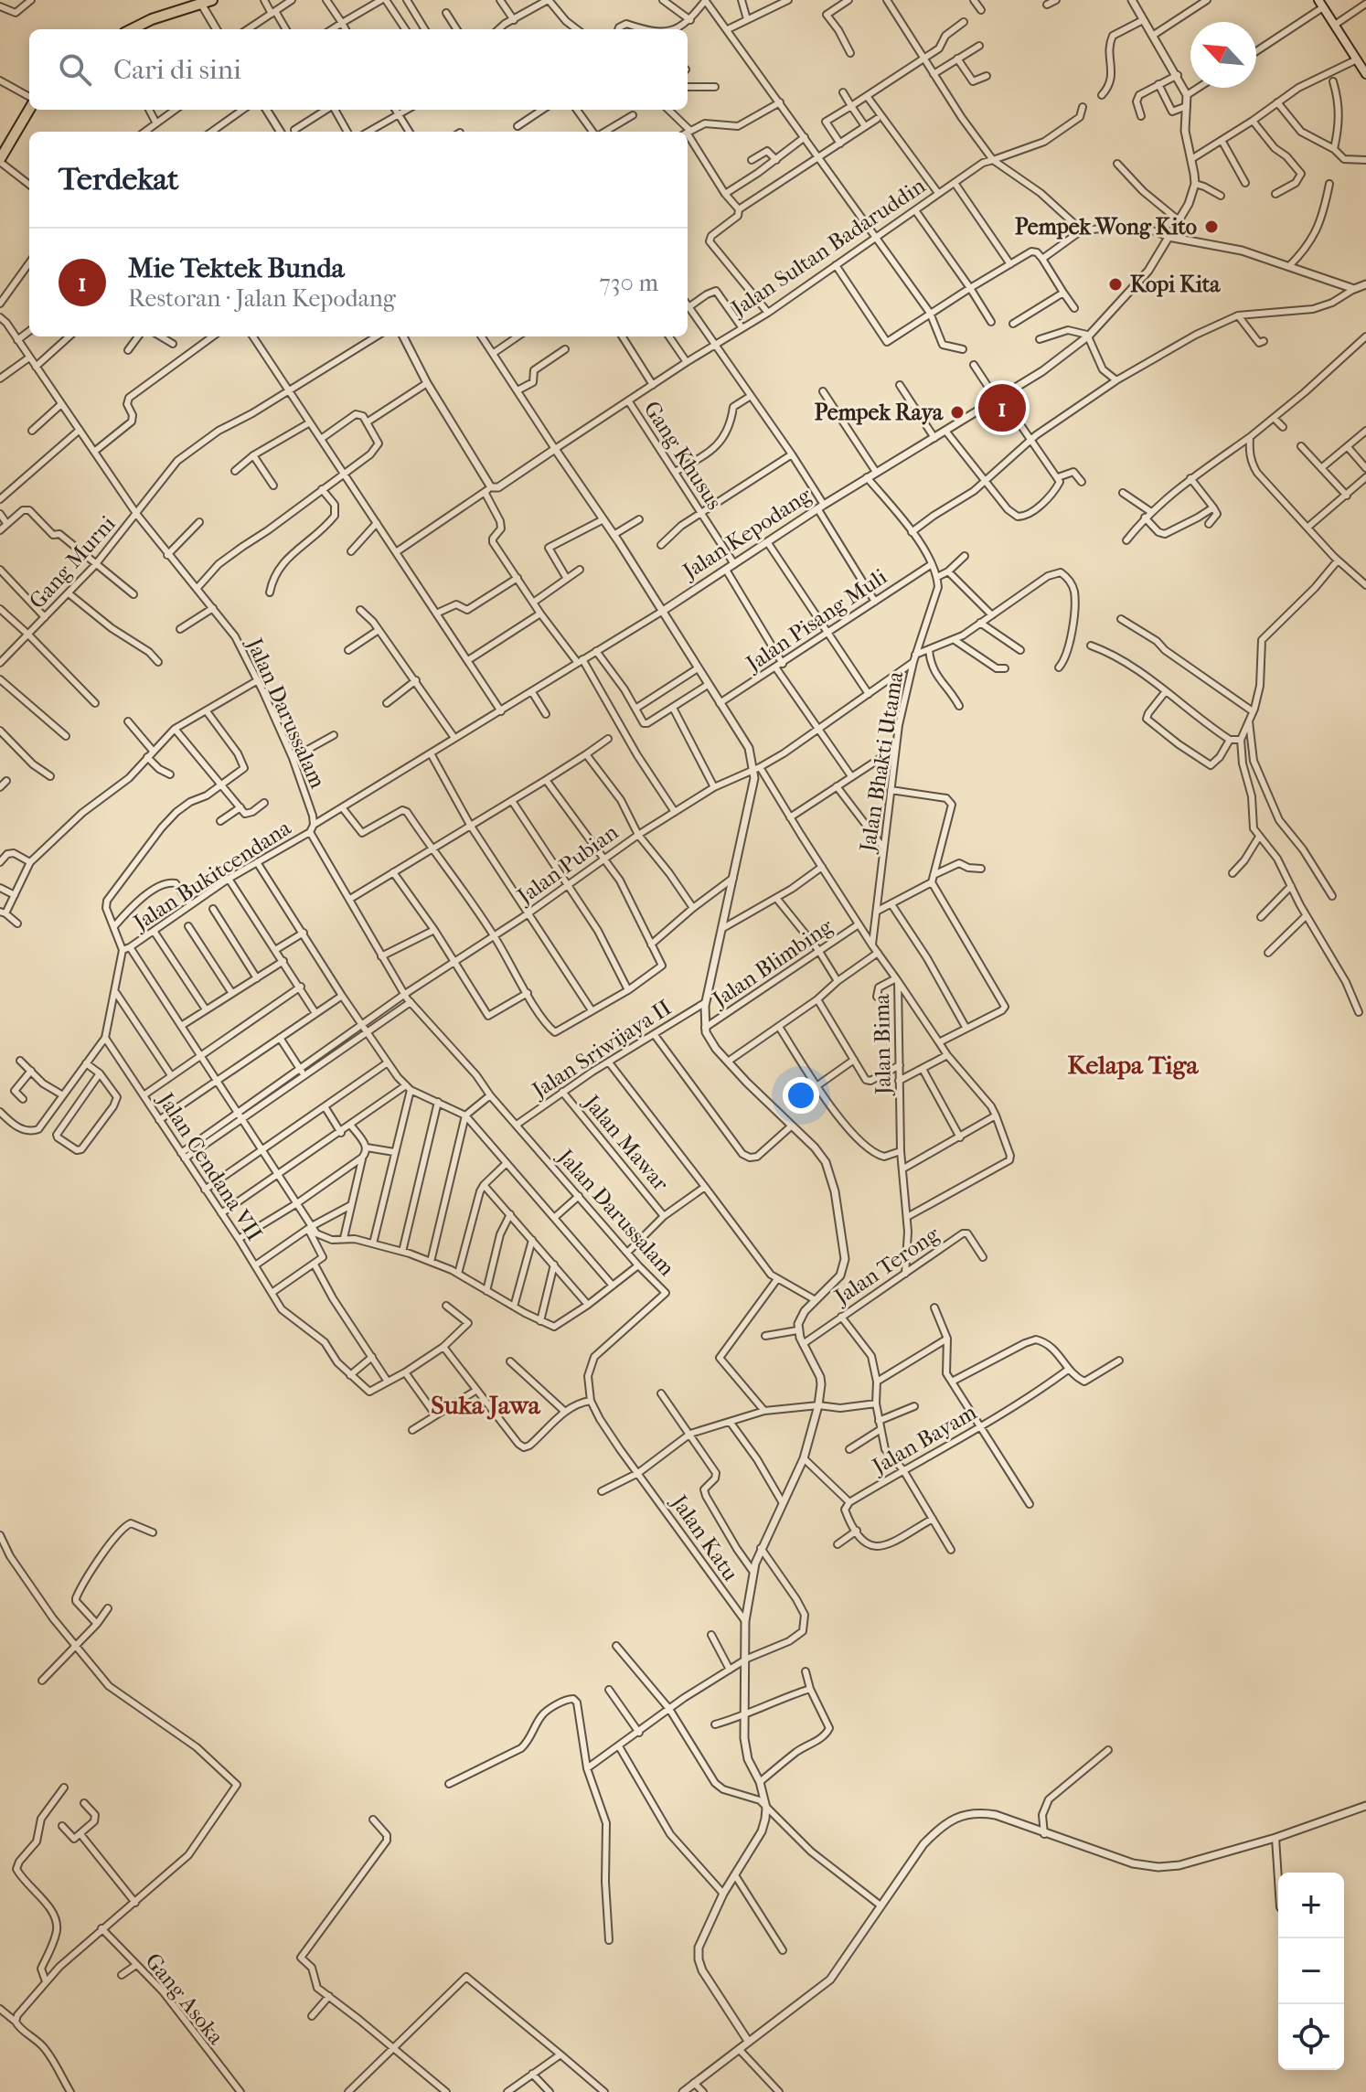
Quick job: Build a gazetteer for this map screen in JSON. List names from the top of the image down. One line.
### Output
{"streets":{"street":["Jalan Sultan Badaruddin","Gang Khusus","Jalan Kepodang","Gang Murni","Jalan Pisang Muli","Jalan Darussalam","Jalan Bhakti Utama","Jalan Pubian","Jalan Bukitcendana","Jalan Blimbing","Jalan Bima","Jalan Sriwijaya II","Jalan Mawar","Jalan Cendana VII","Jalan Terong","Jalan Bayam","Jalan Katu","Gang Asoka"]},"crossings":[["Jalan Sultan Badaruddin","Gang Khusus"],["Gang Khusus","Jalan Kepodang"],["Jalan Kepodang","Jalan Darussalam"],["Gang Murni","Jalan Darussalam"],["Jalan Darussalam","Jalan Pubian"],["Jalan Darussalam","Jalan Bukitcendana"],["Jalan Darussalam","Jalan Sriwijaya II"],["Jalan Darussalam","Jalan Katu"],["Jalan Bhakti Utama","Jalan Pubian"],["Jalan Bhakti Utama","Jalan Bima"],["Jalan Pubian","Jalan Bima"],["Jalan Pubian","Jalan Cendana VII"],["Jalan Bukitcendana","Jalan Cendana VII"],["Jalan Blimbing","Jalan Bima"],["Jalan Bima","Jalan Terong"],["Jalan Sriwijaya II","Jalan Mawar"]],"districts":["Kelapa Tiga","Suka Jawa"],"places":["Pempek Wong Kito","Kopi Kita","Pempek Raya"],"north":"top left","page":{"search":"Cari di sini","heading":"Terdekat","list":[{"mark":"1","name":"Mie Tektek Bunda","note":"Restoran · Jalan Kepodang","value":"730 m"}],"pins":"1","map_buttons":["+","−"]}}
